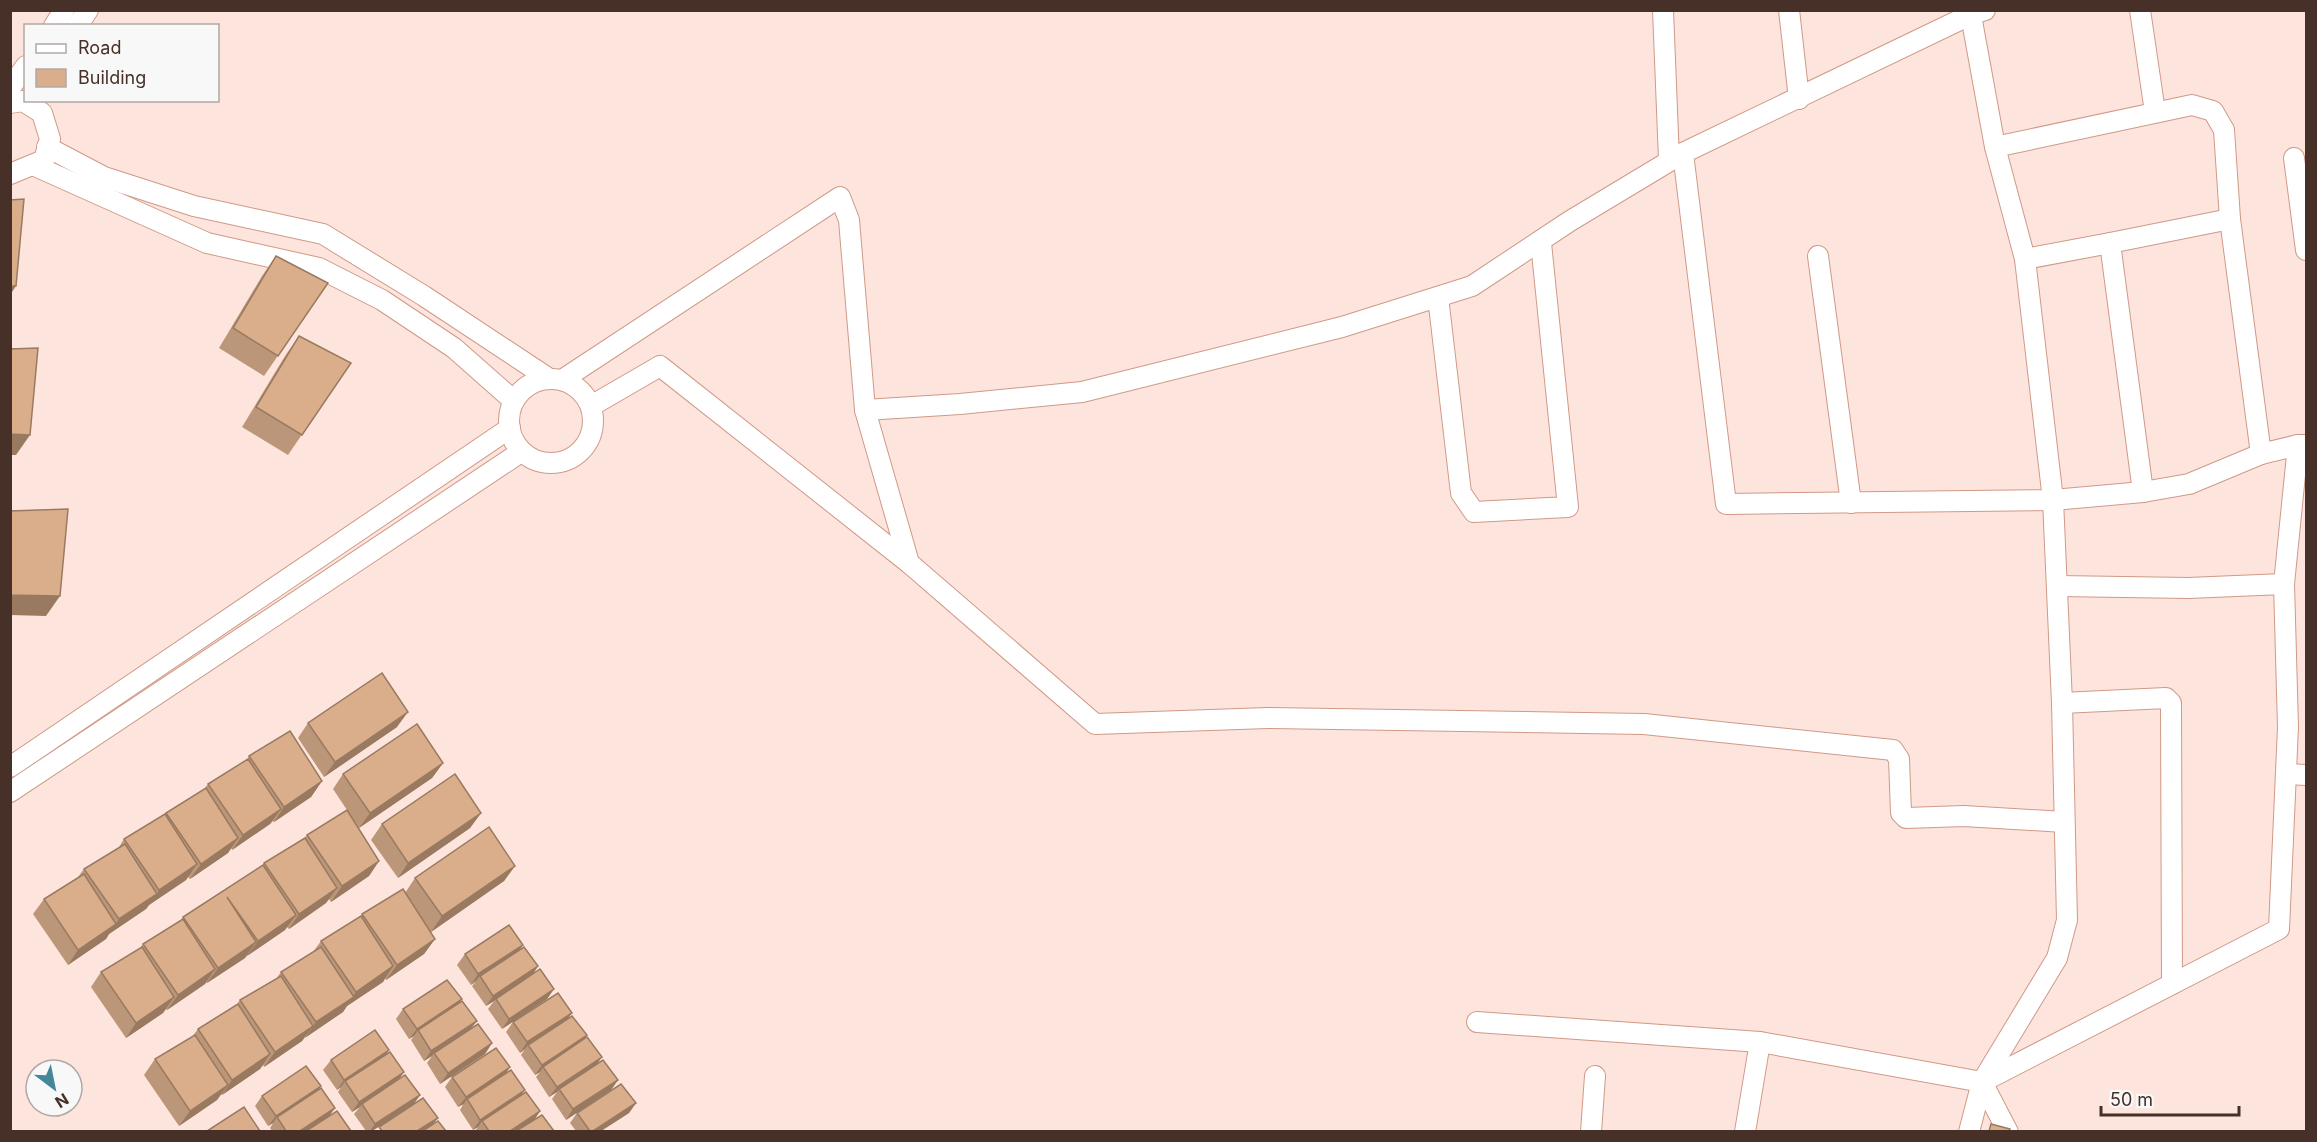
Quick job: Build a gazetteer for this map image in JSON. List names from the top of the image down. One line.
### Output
{"legend":["Road","Building"],"scale_bar":"50 m","north":"bottom right"}
